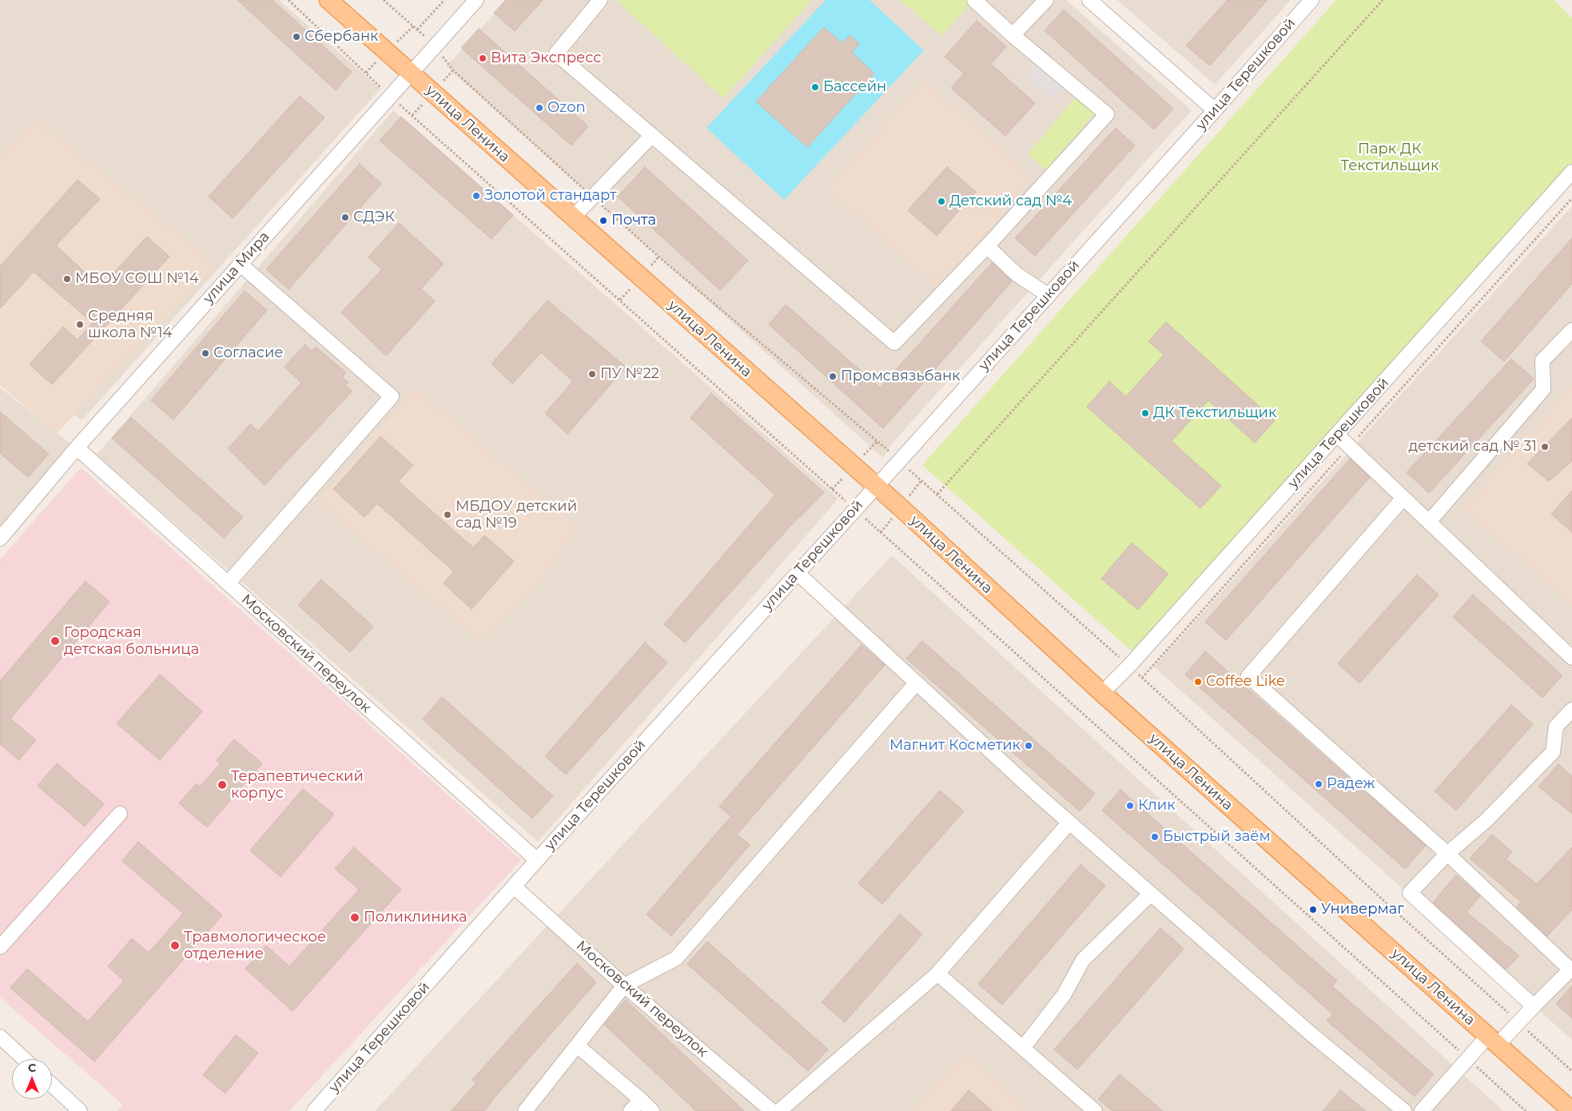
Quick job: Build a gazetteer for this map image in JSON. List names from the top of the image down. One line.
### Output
{"streets":{"main road":["улица Ленина"],"street":["улица Терешковой","улица Мира","Московский переулок"]},"crossings":[["улица Терешковой","улица Ленина"],["улица Терешковой","Московский переулок"],["улица Ленина","улица Мира"],["улица Мира","Московский переулок"]],"parks":["Парк ДК Текстильщик"],"places":["Сбербанк","Вита Экспресс","Бассейн","Ozon","Золотой стандарт","Детский сад №4","СДЭК","Почта","МБОУ СОШ №14","Средняя школа №14","Согласие","ПУ №22","Промсвязьбанк","ДК Текстильщик","детский сад № 31","МБДОУ детский сад №19","Городская детская больница","Coffee Like","Магнит Косметик","Радеж","Терапевтический корпус","Клик","Быстрый заём","Универмаг","Поликлиника","Травмологическое отделение"],"north":"top"}
